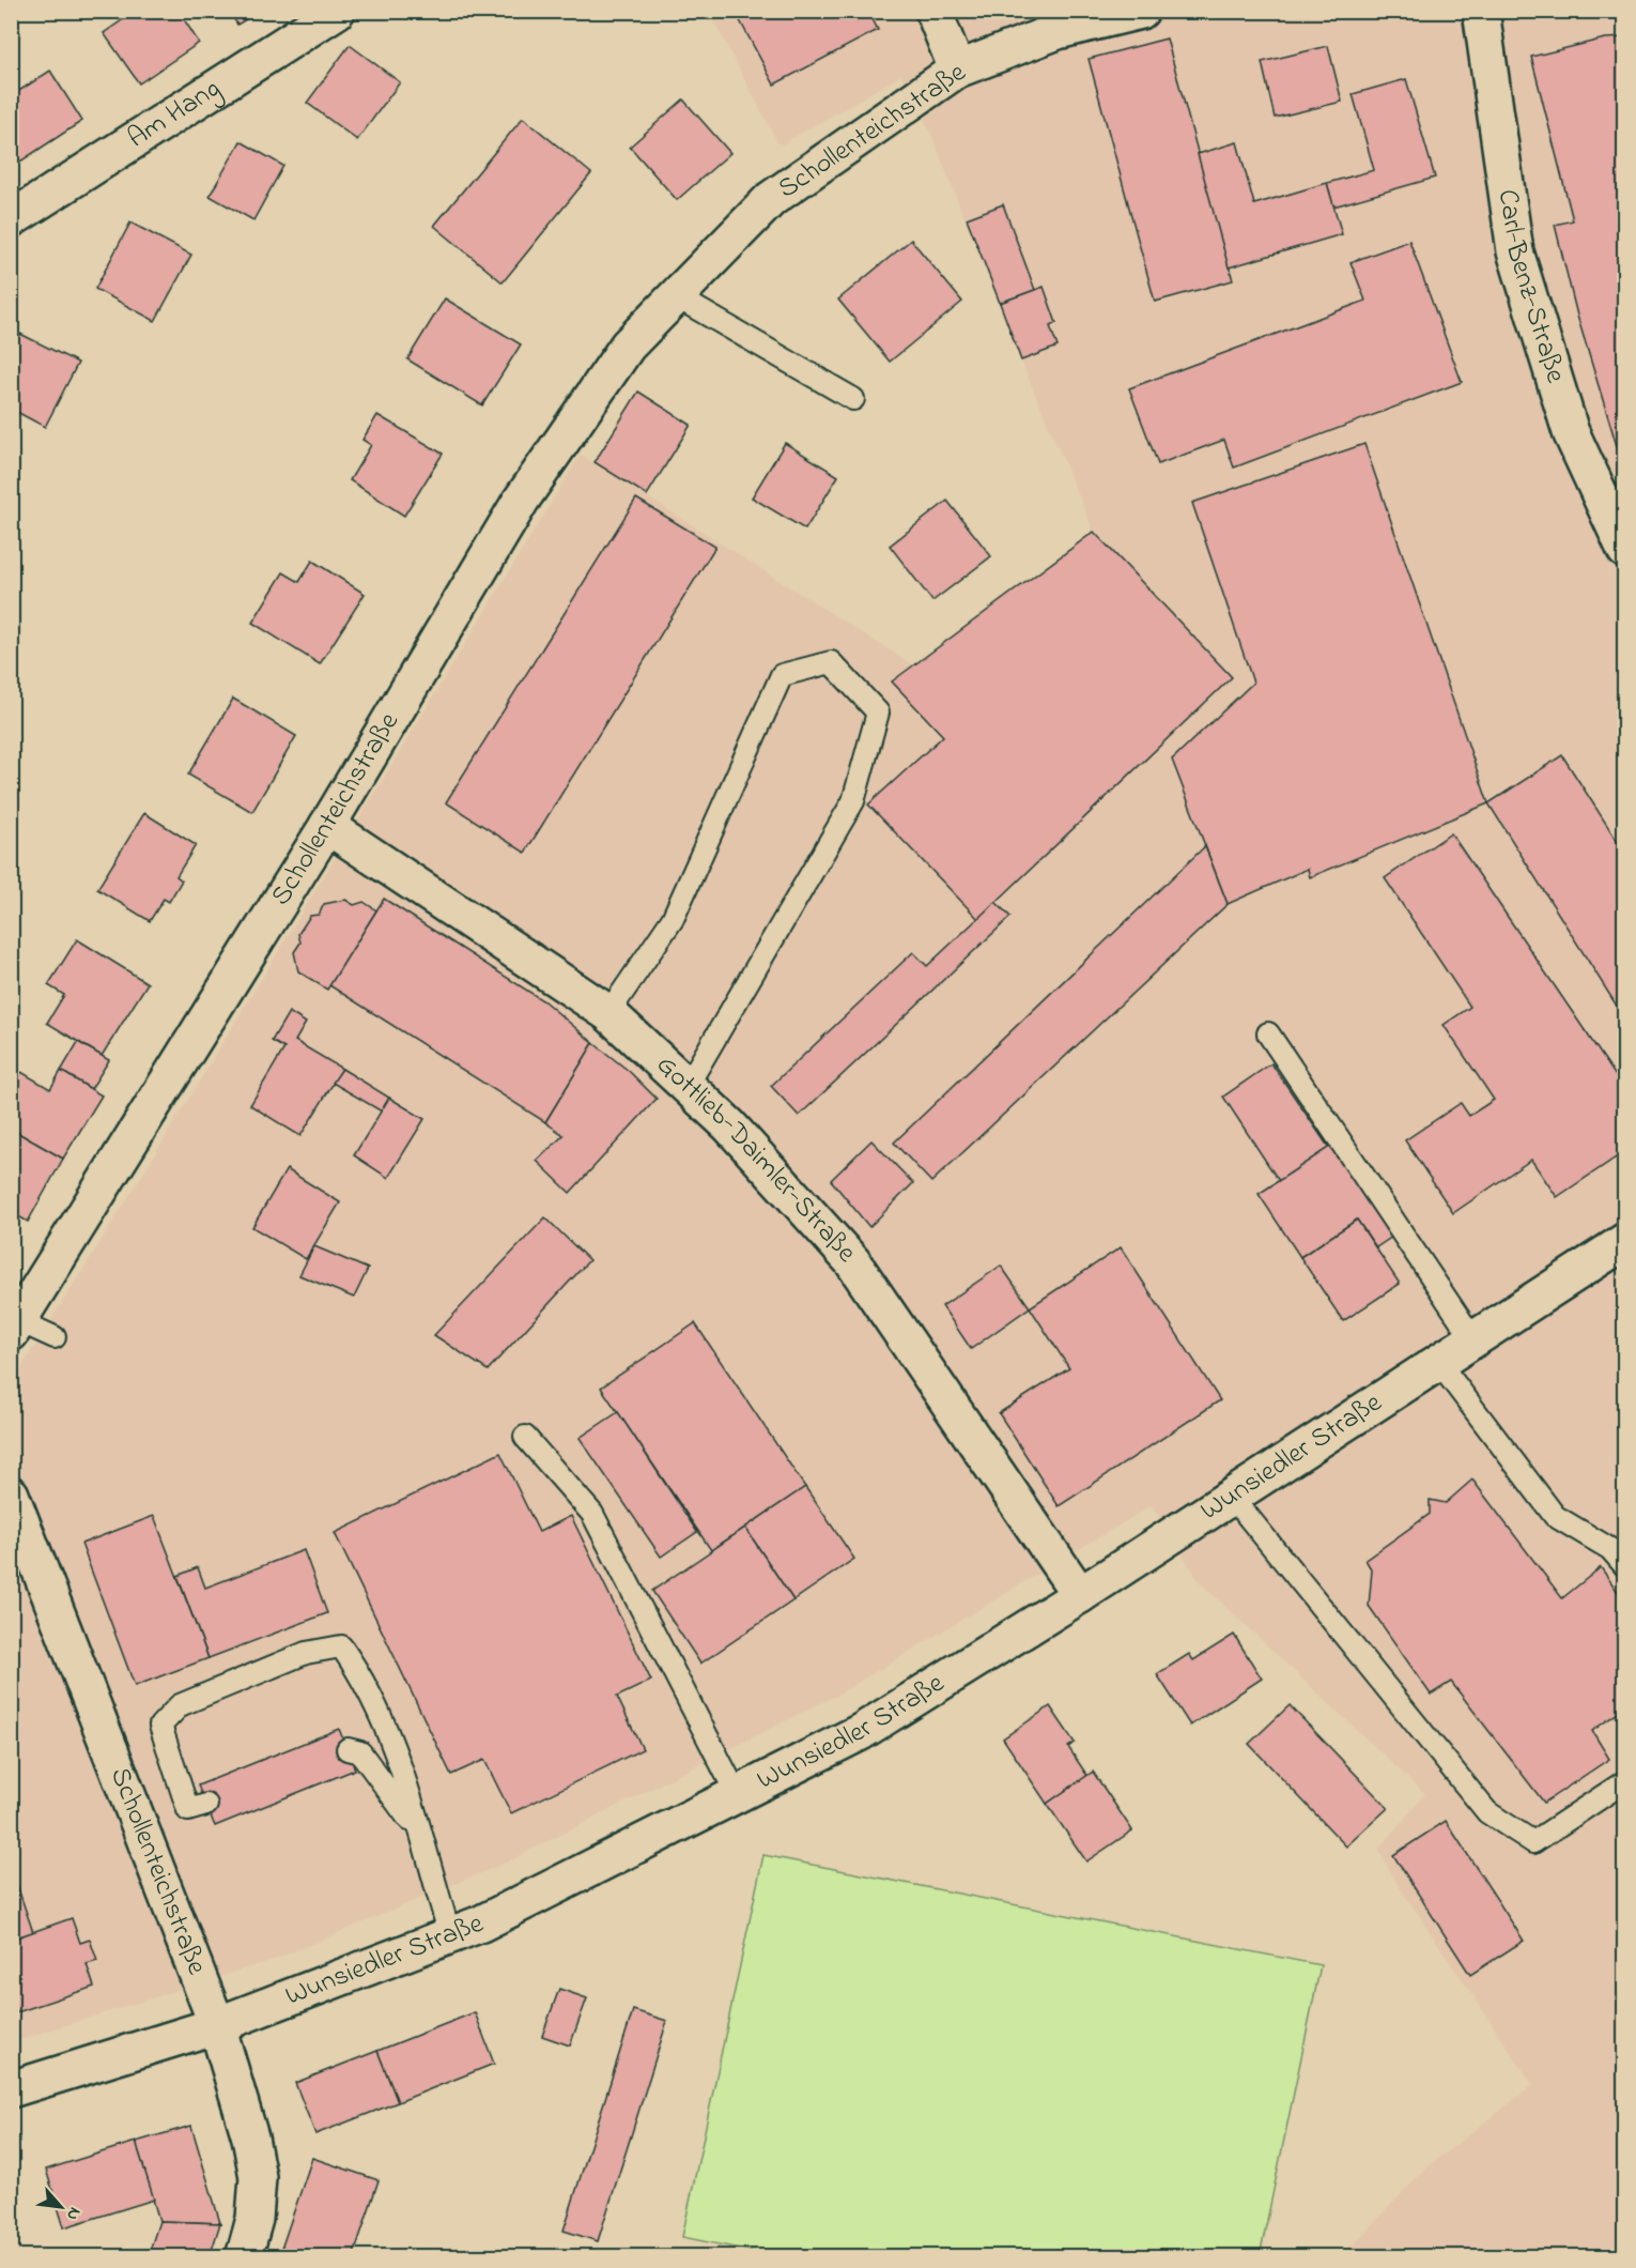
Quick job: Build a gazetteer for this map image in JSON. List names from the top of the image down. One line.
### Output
{"streets":{"street":["Am Hang","Schollenteichstraße","Carl-Benz-Straße","Gottlieb-Daimler-Straße","Wunsiedler Straße"]},"crossings":[["Schollenteichstraße","Gottlieb-Daimler-Straße"],["Schollenteichstraße","Wunsiedler Straße"],["Gottlieb-Daimler-Straße","Wunsiedler Straße"]],"north":"bottom right"}
